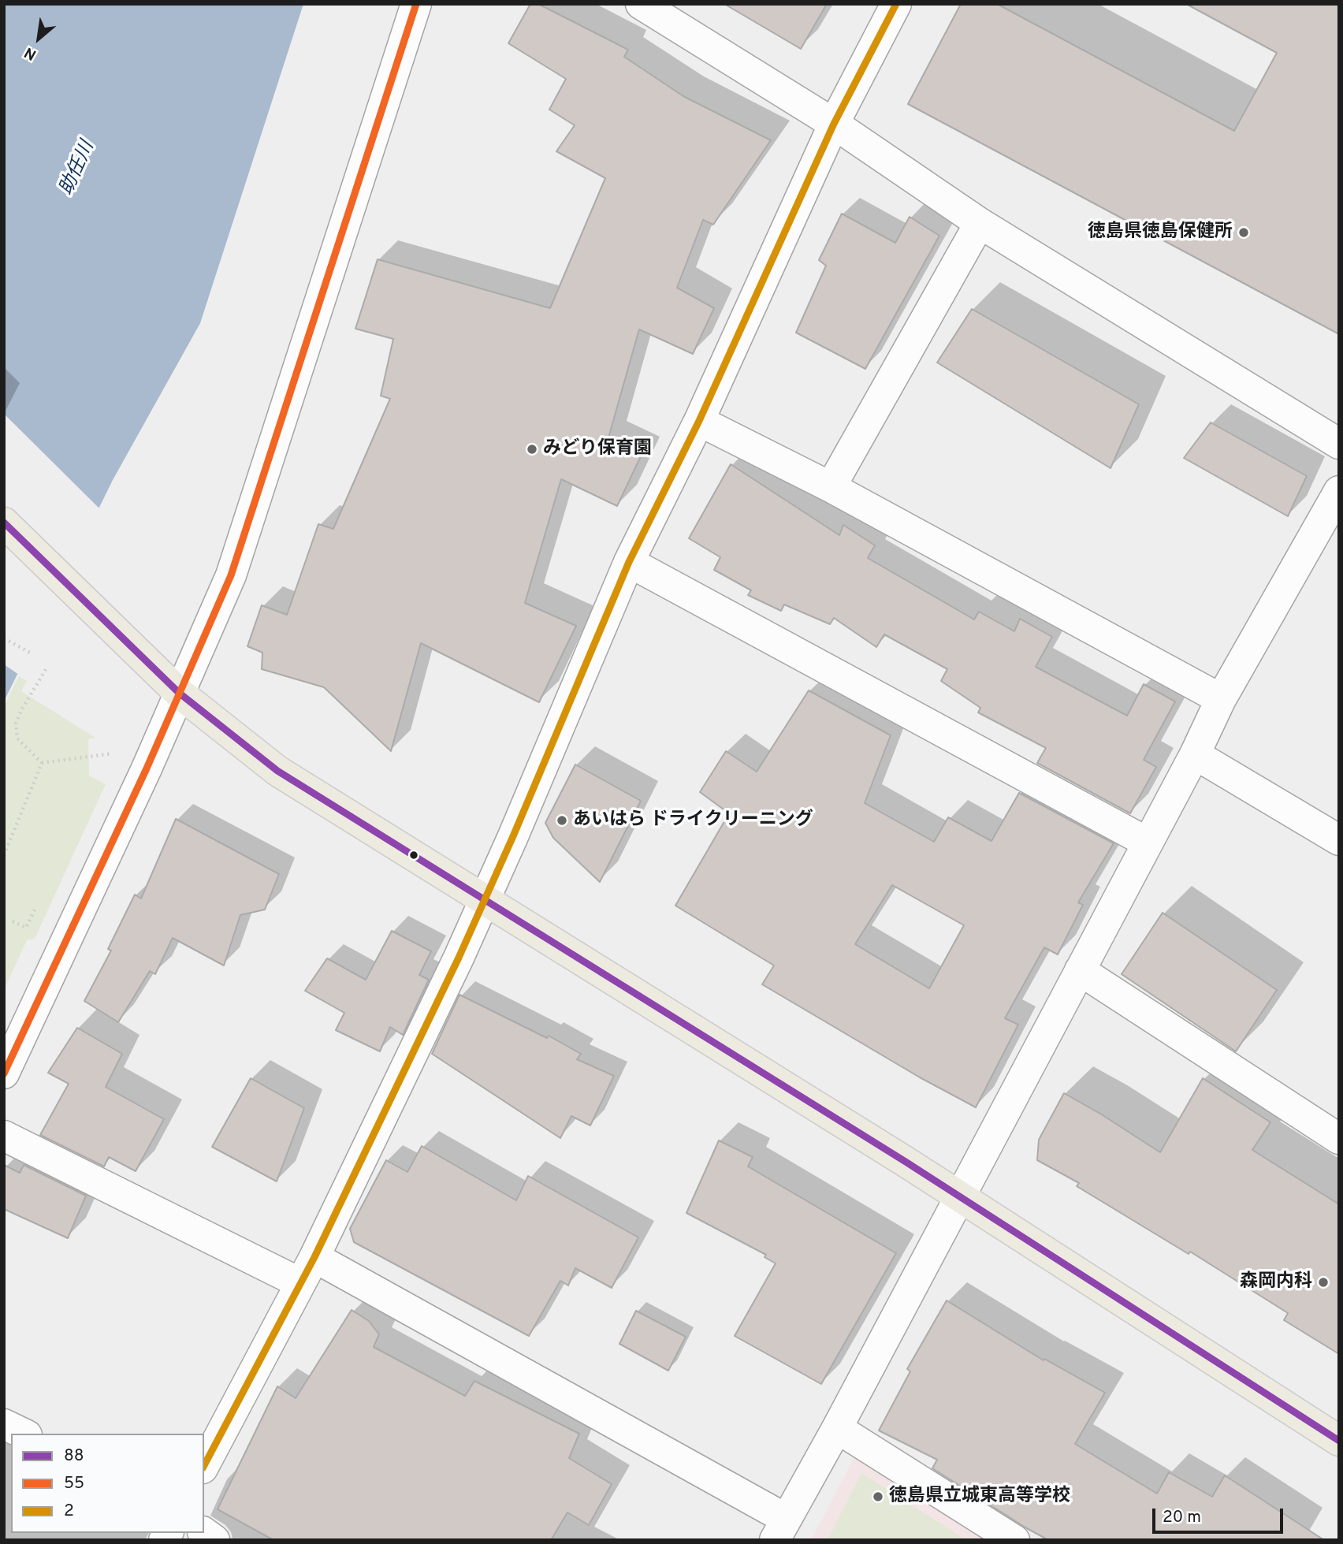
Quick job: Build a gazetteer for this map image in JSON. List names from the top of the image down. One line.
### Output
{"water":["助任川"],"places":["徳島県徳島保健所","みどり保育園","あいはら ドライクリーニング","森岡内科","徳島県立城東高等学校"],"lines":["transit line 55","transit line 2","transit line 88"],"legend":["88","55","2"],"scale_bar":"20 m","north":"bottom left"}
